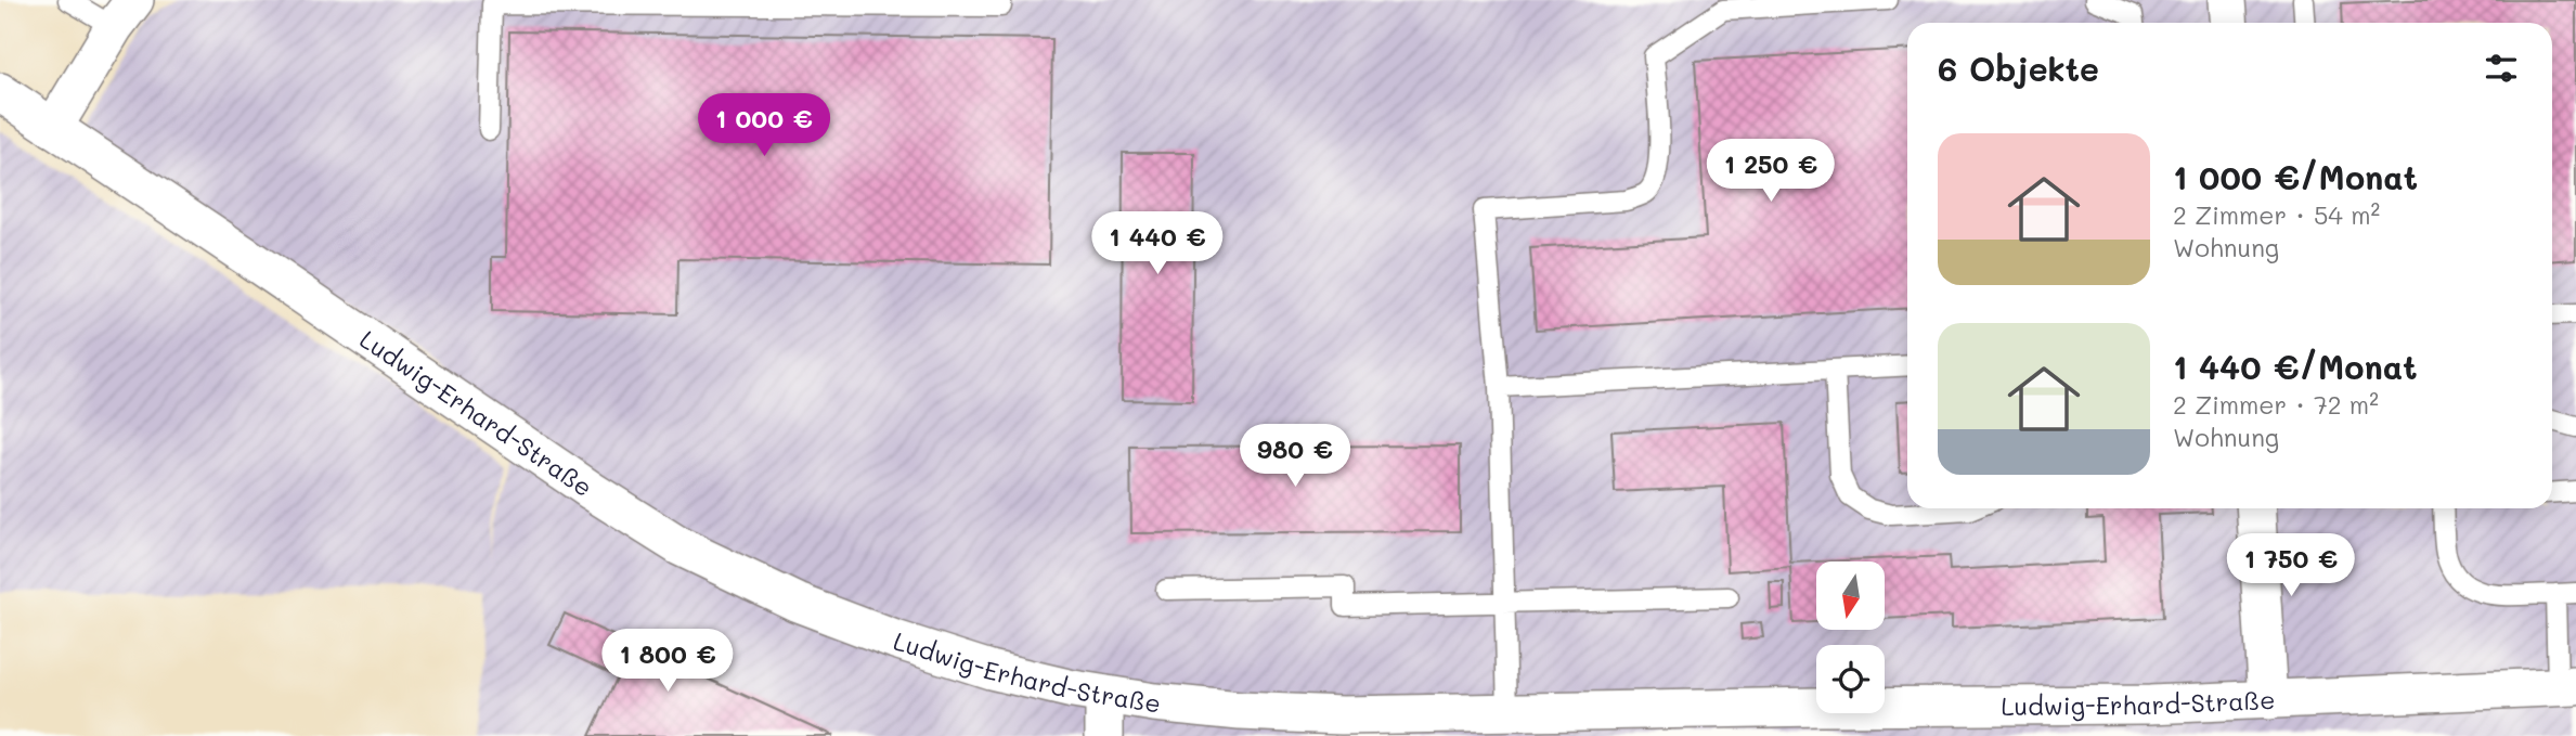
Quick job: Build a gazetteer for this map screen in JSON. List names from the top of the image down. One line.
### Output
{"streets":{"street":["Ludwig-Erhard-Straße"]},"north":"bottom","page":{"heading":"6 Objekte","price":["1 000 €","1 250 €","1 440 €","980 €","1 750 €","1 800 €"],"list":[{"name":"1 000 €/Monat","note":"2 Zimmer · 54 m² · Wohnung"},{"name":"1 440 €/Monat","note":"2 Zimmer · 72 m² · Wohnung"}]}}
